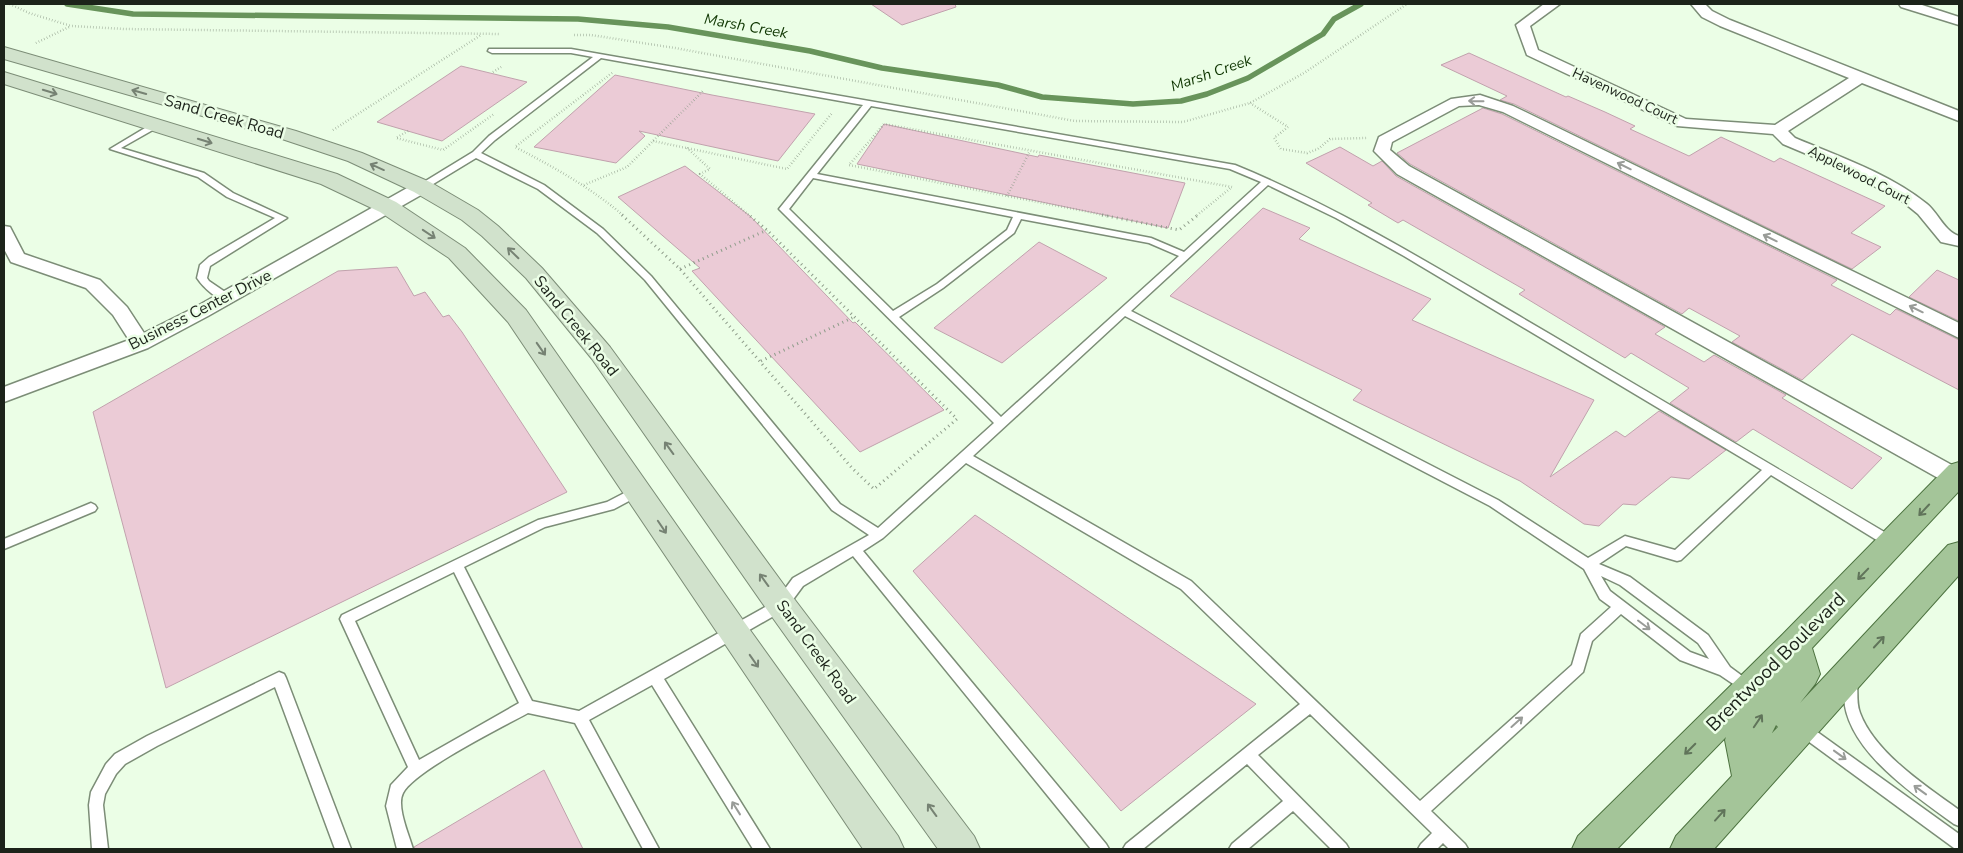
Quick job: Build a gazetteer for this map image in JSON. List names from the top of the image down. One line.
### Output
{"streets":{"main road":["Sand Creek Road","Brentwood Boulevard"],"street":["Havenwood Court","Applewood Court","Business Center Drive"]},"crossings":[["Havenwood Court","Applewood Court"],["Sand Creek Road","Business Center Drive"]],"water":["Marsh Creek"]}
